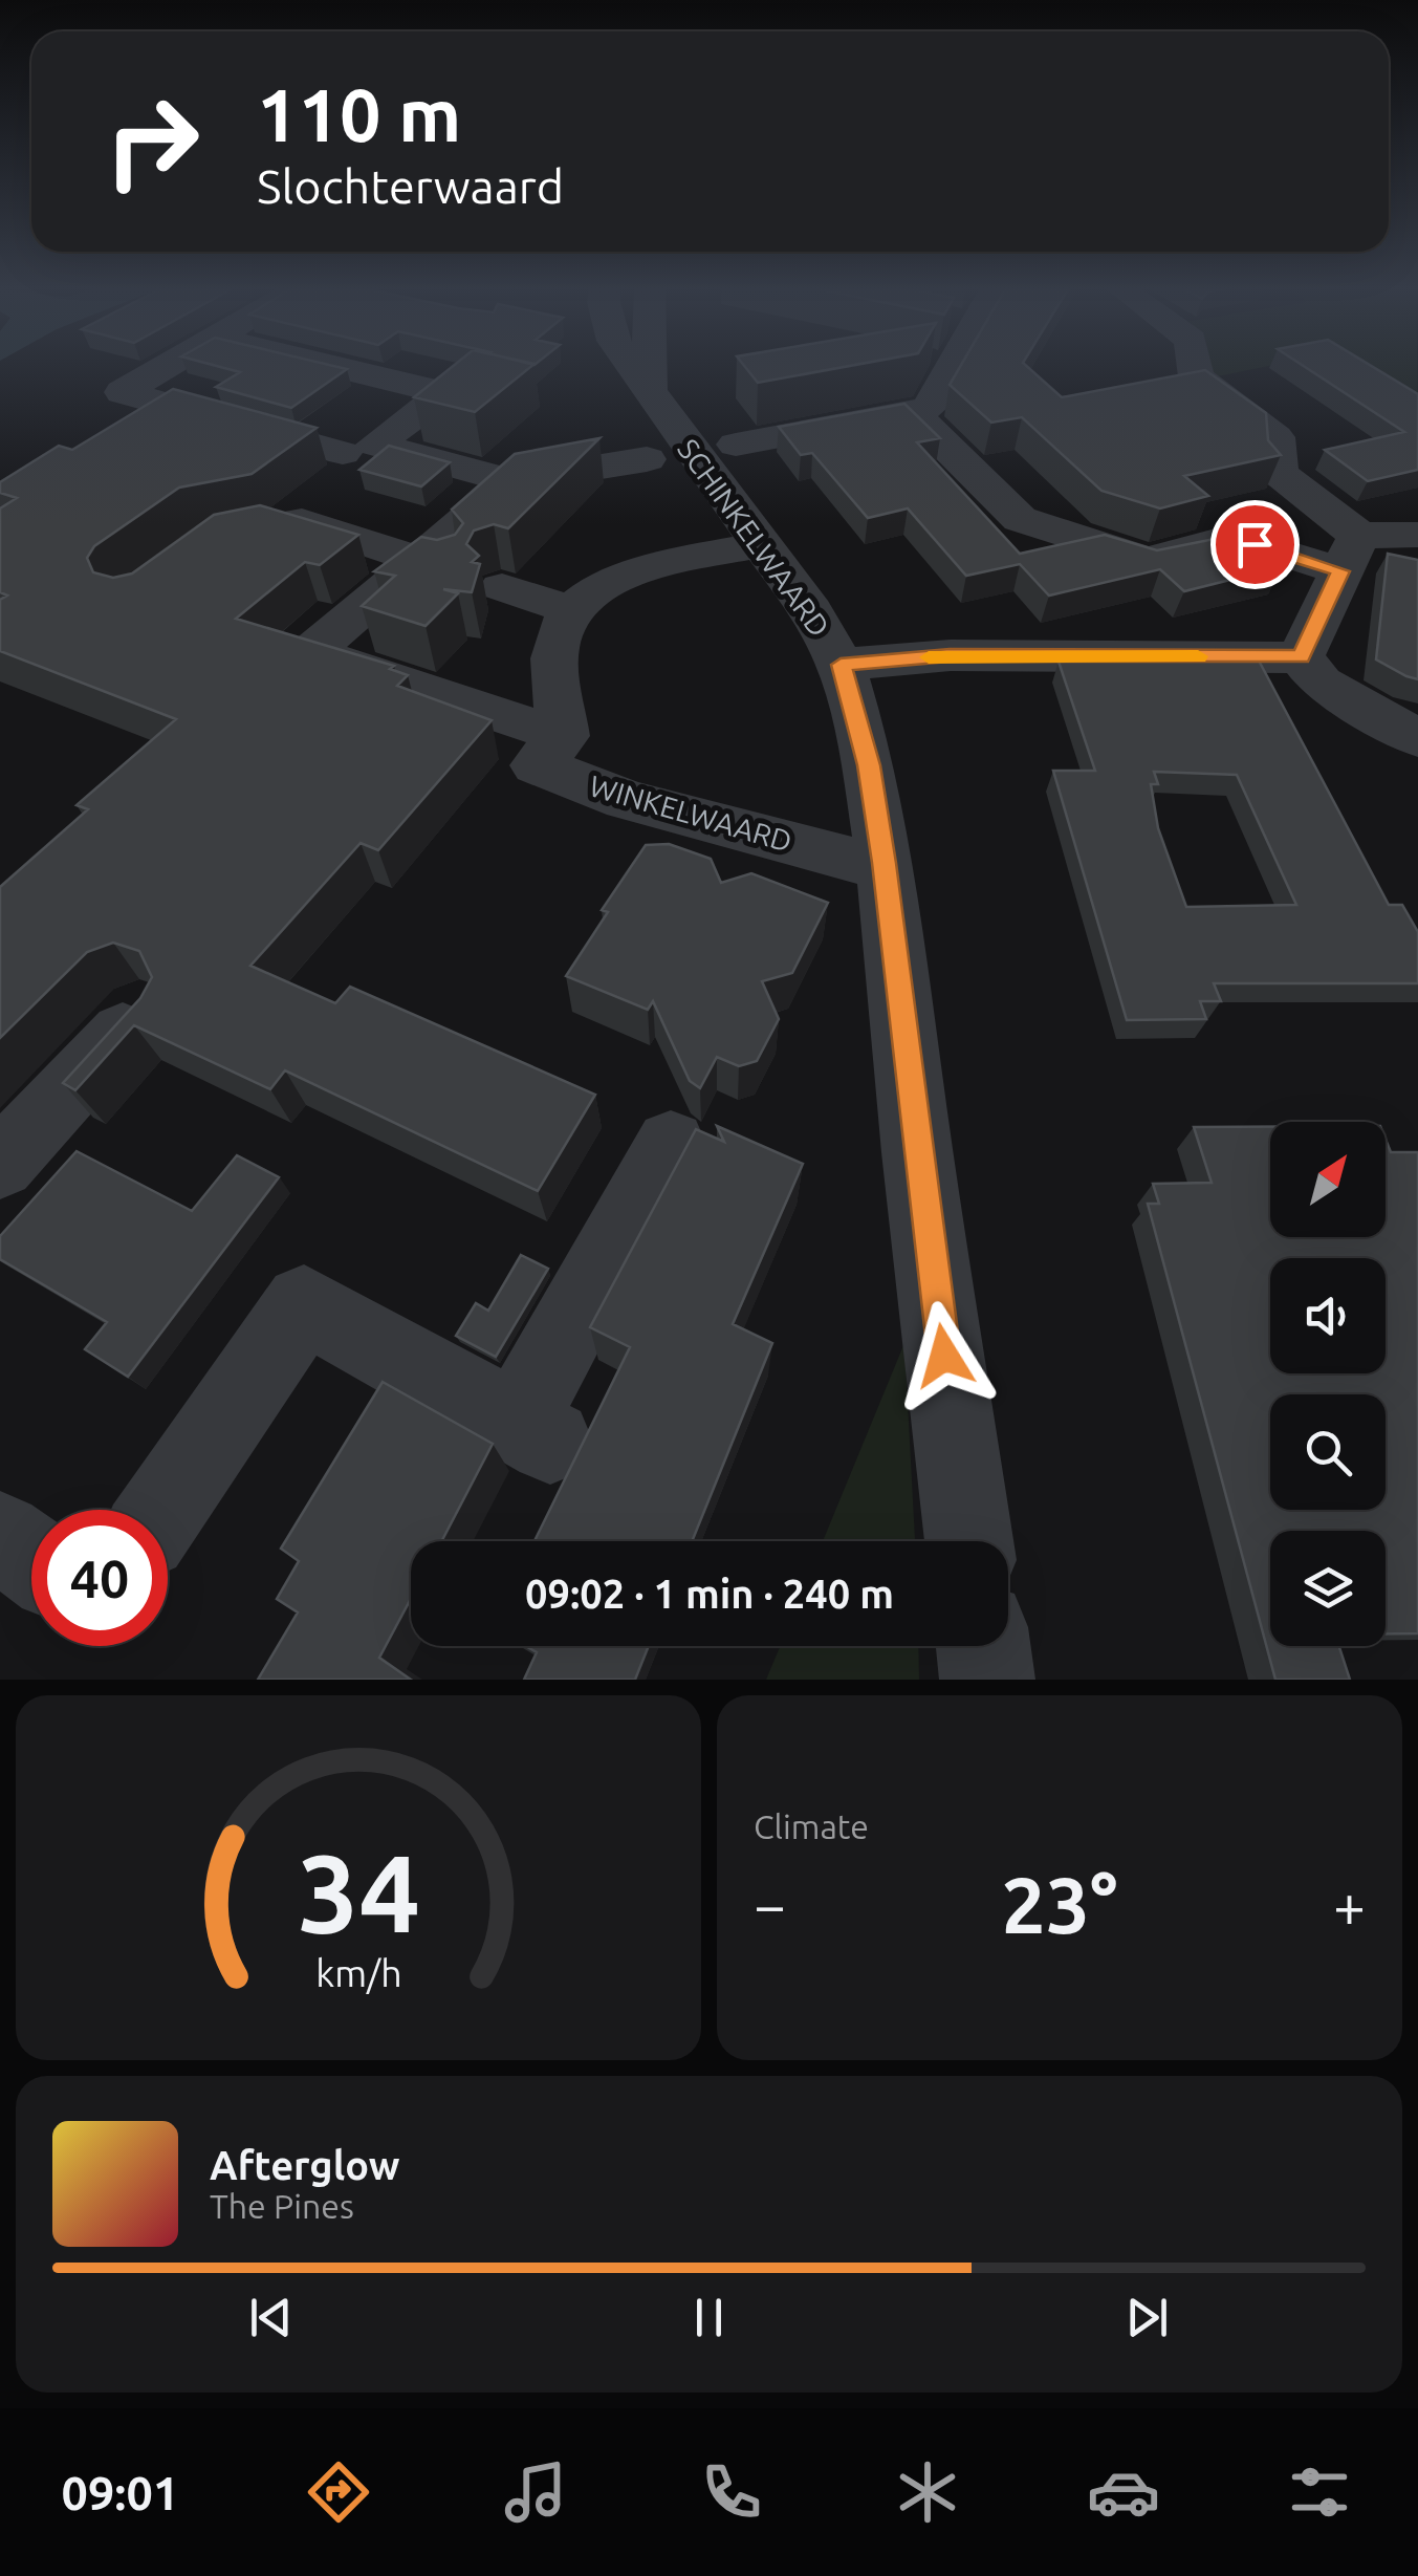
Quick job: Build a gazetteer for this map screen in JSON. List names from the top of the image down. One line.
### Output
{"streets":{"street":["SCHINKELWAARD","WINKELWAARD"]},"crossings":[["SCHINKELWAARD","WINKELWAARD"]],"north":"top right","page":{"turn":["110 m","Slochterwaard"],"limit":"40","trip":"09:02 · 1 min · 240 m","tile":"Climate","heat":["−","23°","+"],"song":["Afterglow","The Pines"],"tabs":"09:01","gauge":["34","km/h"]}}
